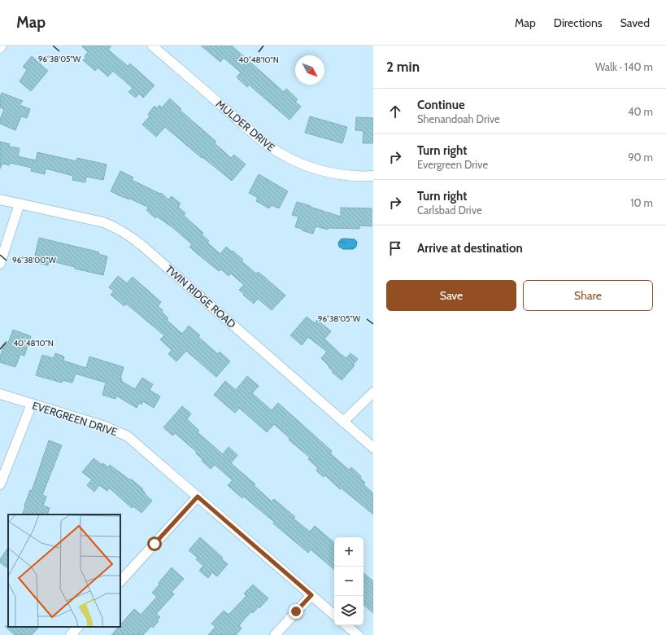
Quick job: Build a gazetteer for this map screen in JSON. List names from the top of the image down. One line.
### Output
{"streets":{"street":["MULDER DRIVE","TWIN RIDGE ROAD","EVERGREEN DRIVE"]},"north":"bottom right","page":{"header":"Map","nav":["Map","Directions","Saved"],"heading":["2 min","Walk · 140 m"],"list":[["Continue","Shenandoah Drive","40 m"],["Turn right","Evergreen Drive","90 m"],["Turn right","Carlsbad Drive","10 m"],"Arrive at destination"],"buttons":["Save","Share"],"map_buttons":["+","−"]},"coordinates":["96°38'05\"W","40°48'10\"N","96°38'00\"W"]}
